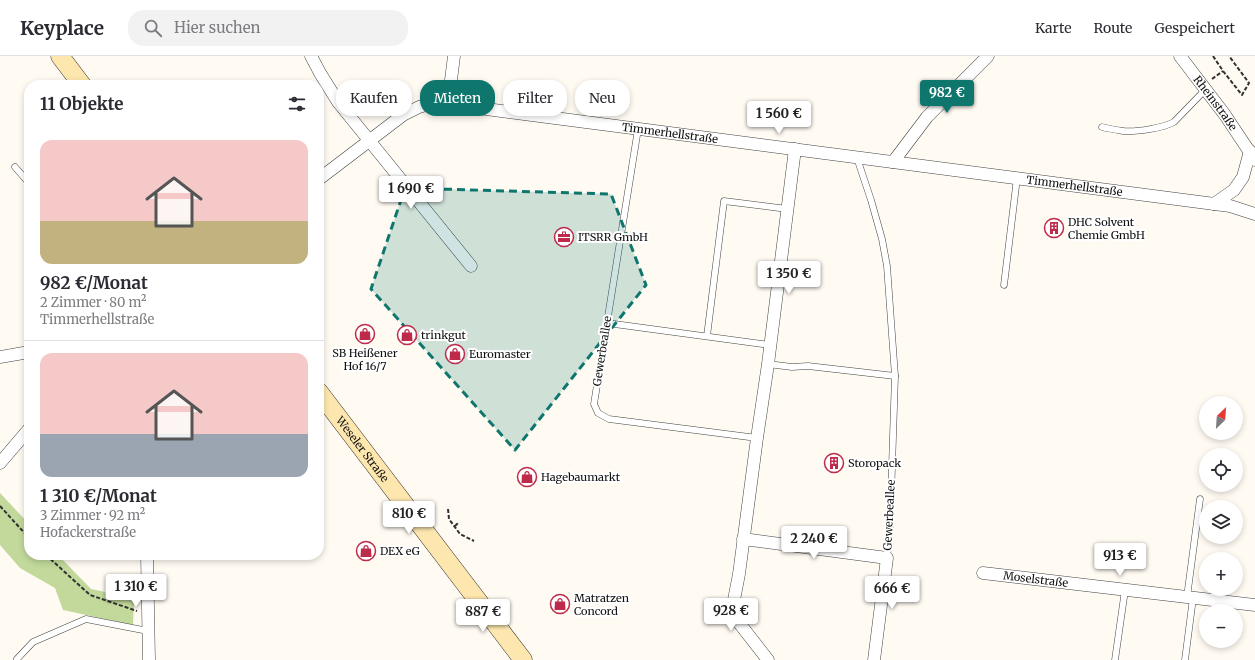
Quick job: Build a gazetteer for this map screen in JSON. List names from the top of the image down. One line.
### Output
{"streets":{"main road":["Weseler Straße"],"street":["Rheinstraße","Timmerhellstraße","Gewerbeallee","Moselstraße"]},"crossings":[["Rheinstraße","Timmerhellstraße"],["Timmerhellstraße","Gewerbeallee"]],"places":{"building":["DHC Solvent Chemie GmbH","Storopack"],"office":["ITSRR GmbH"],"shop":["SB Heißener Hof 16/7","trinkgut","Euromaster","Hagebaumarkt","DEX eG","Matratzen Concord"]},"north":"top right","page":{"header":"Keyplace","search":"Hier suchen","nav":["Karte","Route","Gespeichert"],"price":["982 €","1 560 €","1 690 €","1 350 €","810 €","2 240 €","913 €","1 310 €","666 €","928 €","887 €"],"chip":["Kaufen","Mieten","Filter","Neu"],"heading":"11 Objekte","list":[{"name":"982 €/Monat","note":"2 Zimmer · 80 m² · Timmerhellstraße"},{"name":"1 310 €/Monat","note":"3 Zimmer · 92 m² · Hofackerstraße"}],"map_buttons":["+","−"]}}
